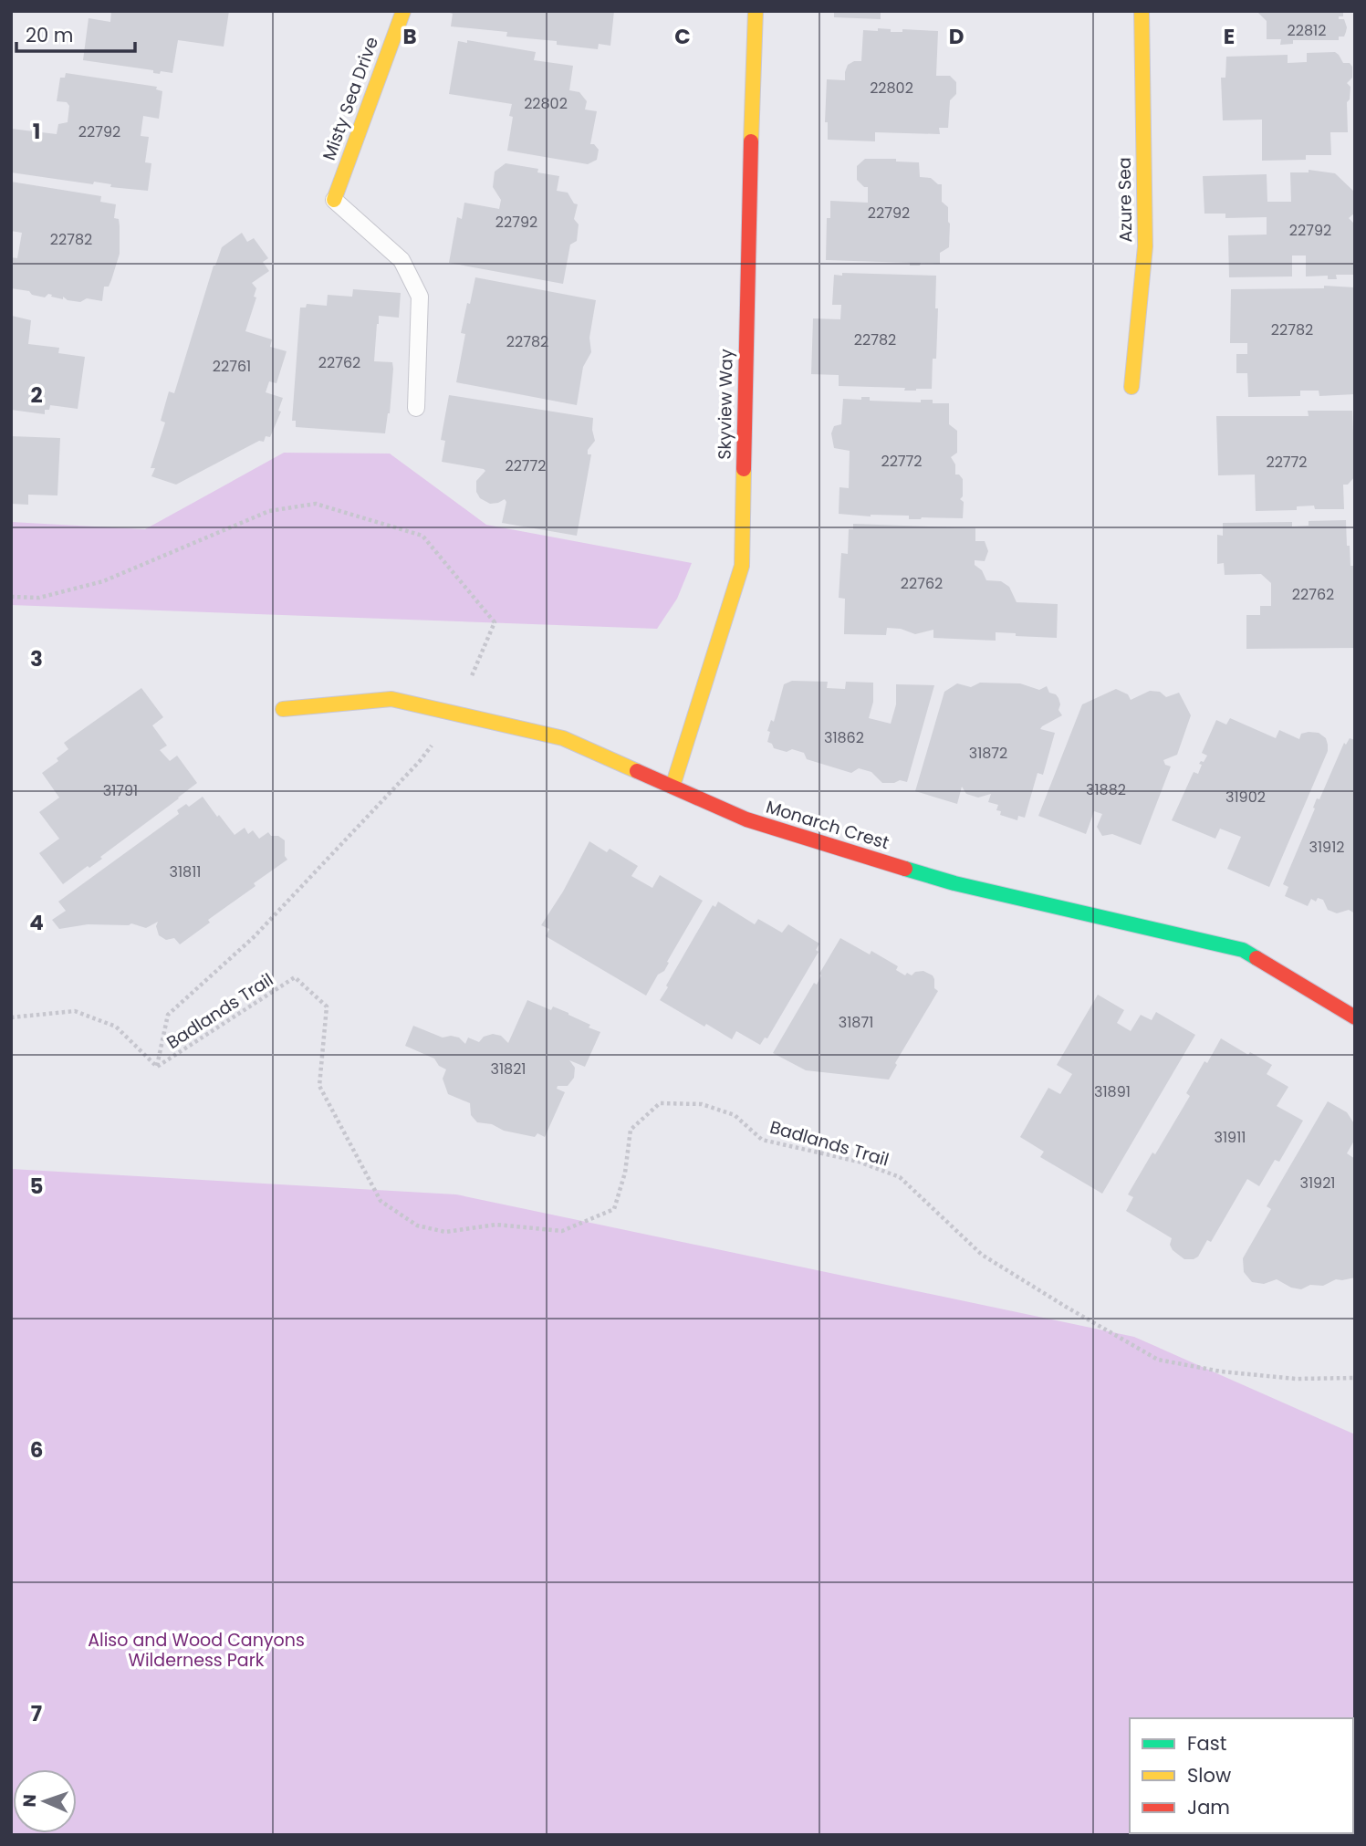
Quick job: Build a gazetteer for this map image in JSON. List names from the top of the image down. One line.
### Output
{"streets":{"street":["Misty Sea Drive","Azure Sea","Skyview Way","Monarch Crest"],"path":["Badlands Trail"]},"crossings":[["Skyview Way","Monarch Crest"]],"parks":["Aliso and Wood Canyons Wilderness Park"],"house_numbers":["22812","22802","22802","22792","22792","22792","22792","22782","22782","22782","22782","22762","22761","22772","22772","22772","22762","22762","31862","31872","31882","31791","31902","31912","31811","31871","31821","31891","31911","31921"],"legend":["Fast","Slow","Jam"],"scale_bar":"20 m","north":"left","grid":{"columns":["B","C","D","E"],"rows":["1","2","3","4","5","6","7"]}}
